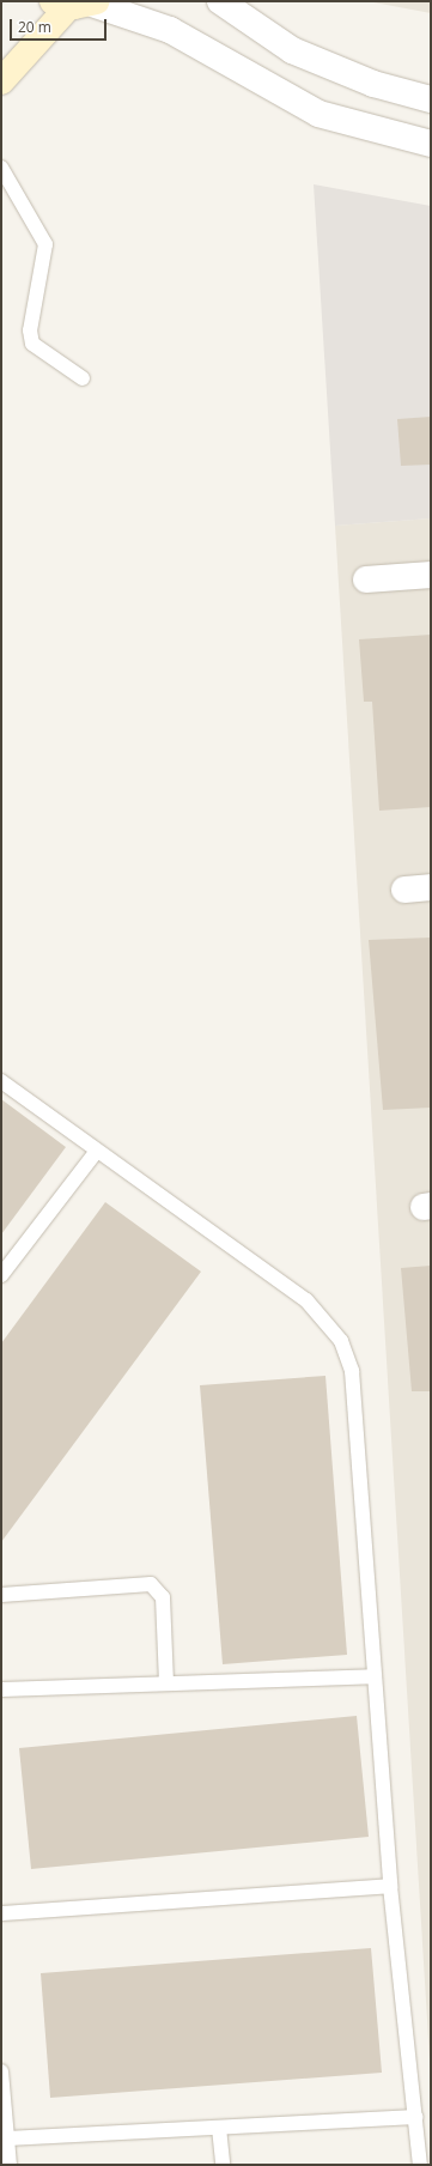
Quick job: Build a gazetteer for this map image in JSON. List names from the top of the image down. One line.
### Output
{"scale_bar":"20 m"}
